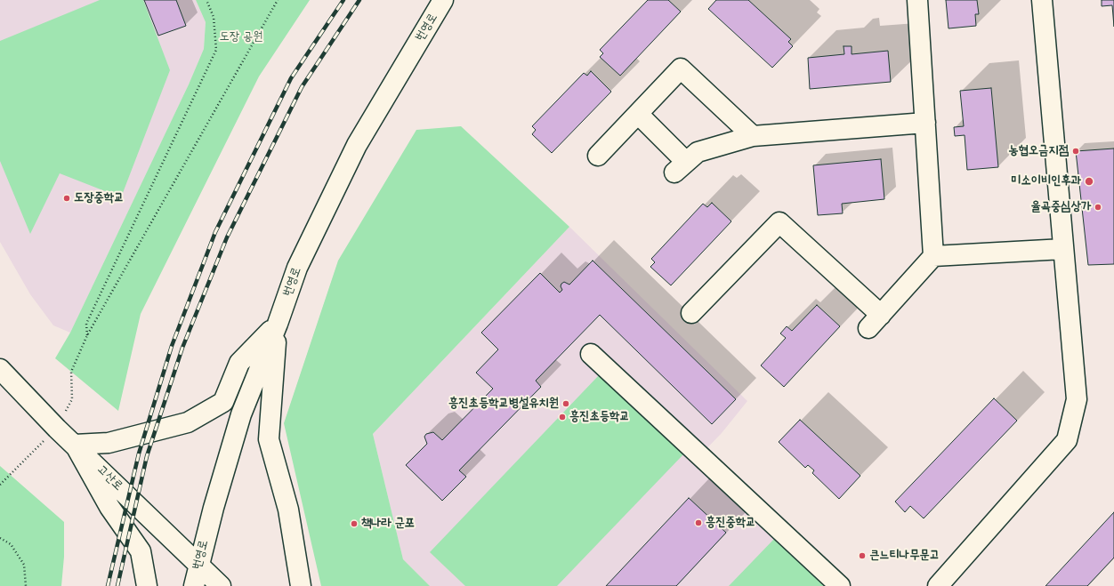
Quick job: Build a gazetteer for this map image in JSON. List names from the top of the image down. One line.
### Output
{"streets":{"street":["번영로","고산로"]},"crossings":[["번영로","고산로"]],"parks":["도장 공원"],"places":["농협오금지점","미소이비인후과","도장중학교","율곡중심상가","흥진초등학교병설유치원","흥진초등학교","흥진중학교","책나라 군포","큰느티나무문고"]}
